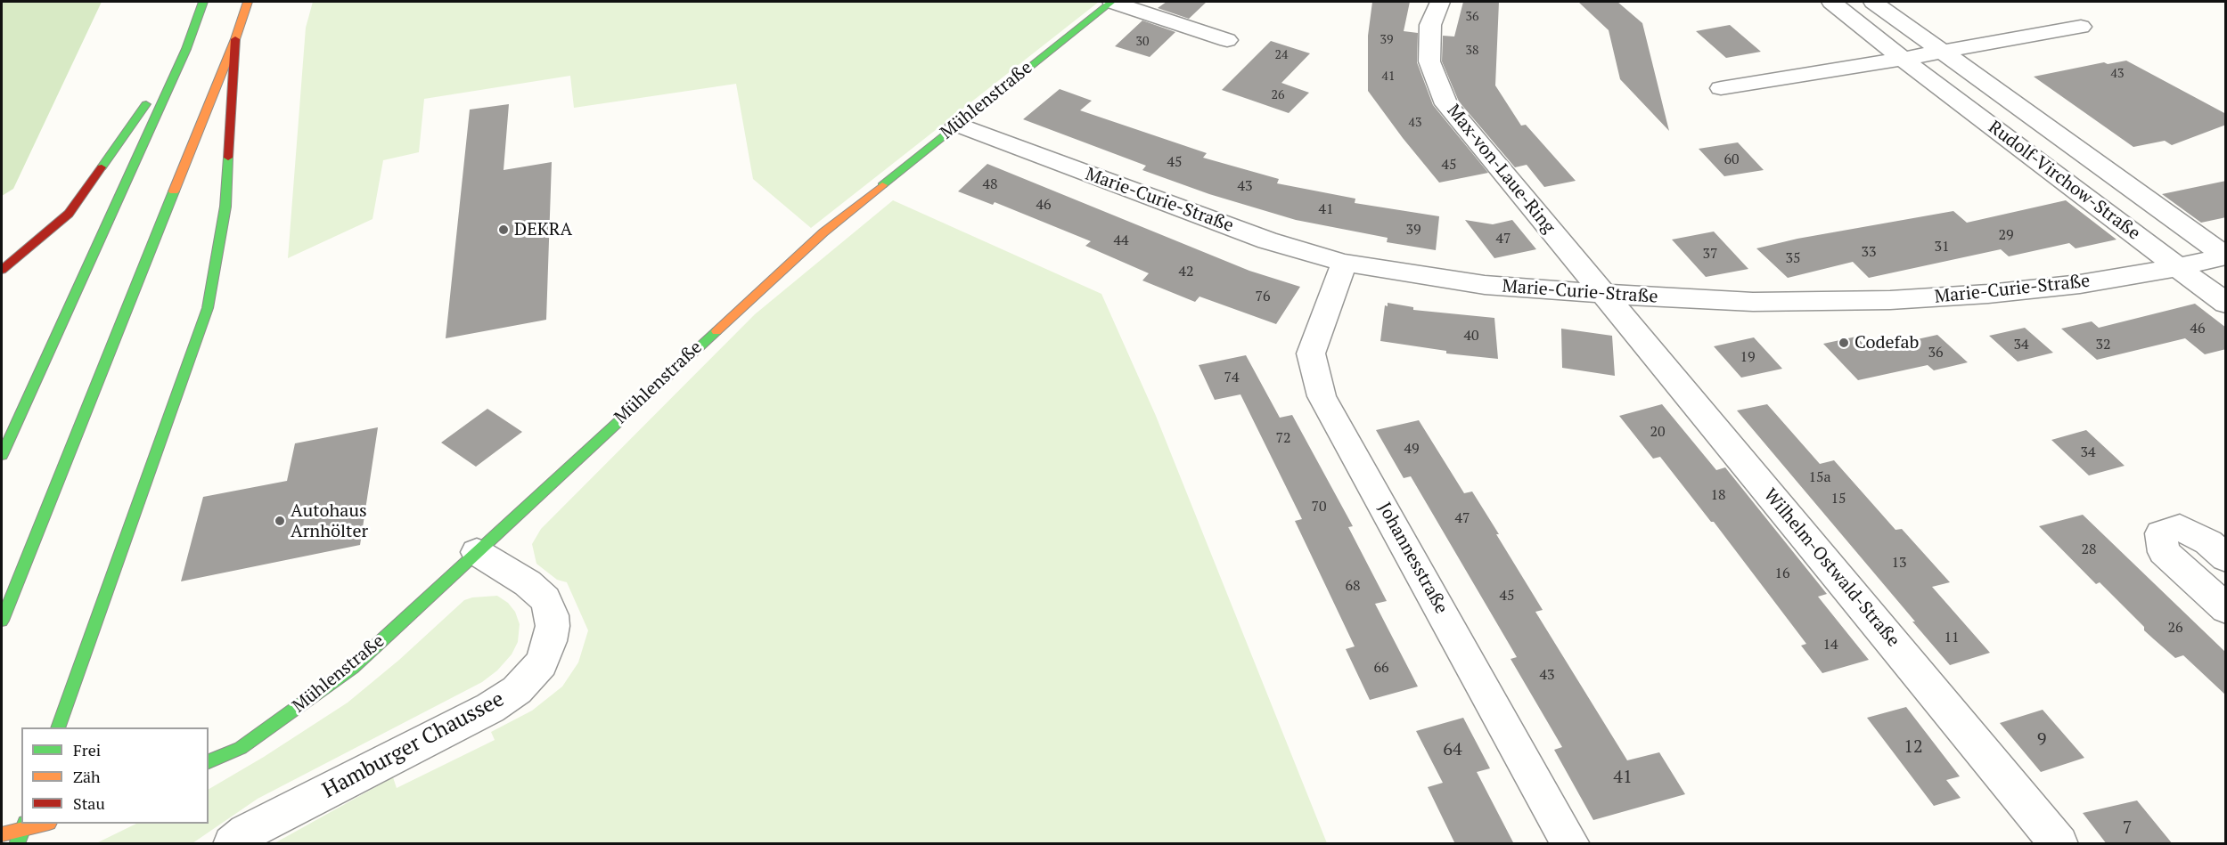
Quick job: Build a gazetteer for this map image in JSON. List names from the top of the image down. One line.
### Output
{"streets":{"main road":["Mühlenstraße"],"street":["Max-von-Laue-Ring","Rudolf-Virchow-Straße","Marie-Curie-Straße","Johannesstraße","Wilhelm-Ostwald-Straße","Hamburger Chaussee"]},"crossings":[["Mühlenstraße","Marie-Curie-Straße"],["Mühlenstraße","Hamburger Chaussee"],["Max-von-Laue-Ring","Marie-Curie-Straße"],["Max-von-Laue-Ring","Wilhelm-Ostwald-Straße"],["Rudolf-Virchow-Straße","Marie-Curie-Straße"],["Marie-Curie-Straße","Johannesstraße"],["Marie-Curie-Straße","Wilhelm-Ostwald-Straße"]],"places":["DEKRA","Codefab","Autohaus Arnhölter"],"house_numbers":["36","39","30","38","24","43","41","26","43","60","45","45","48","43","46","41","39","29","47","44","31","33","37","35","42","76","46","40","34","32","36","19","74","20","72","49","34","15a","18","15","70","47","28","13","16","68","45","26","11","14","66","43","9","12","64","41","7"],"legend":["Frei","Zäh","Stau"]}
